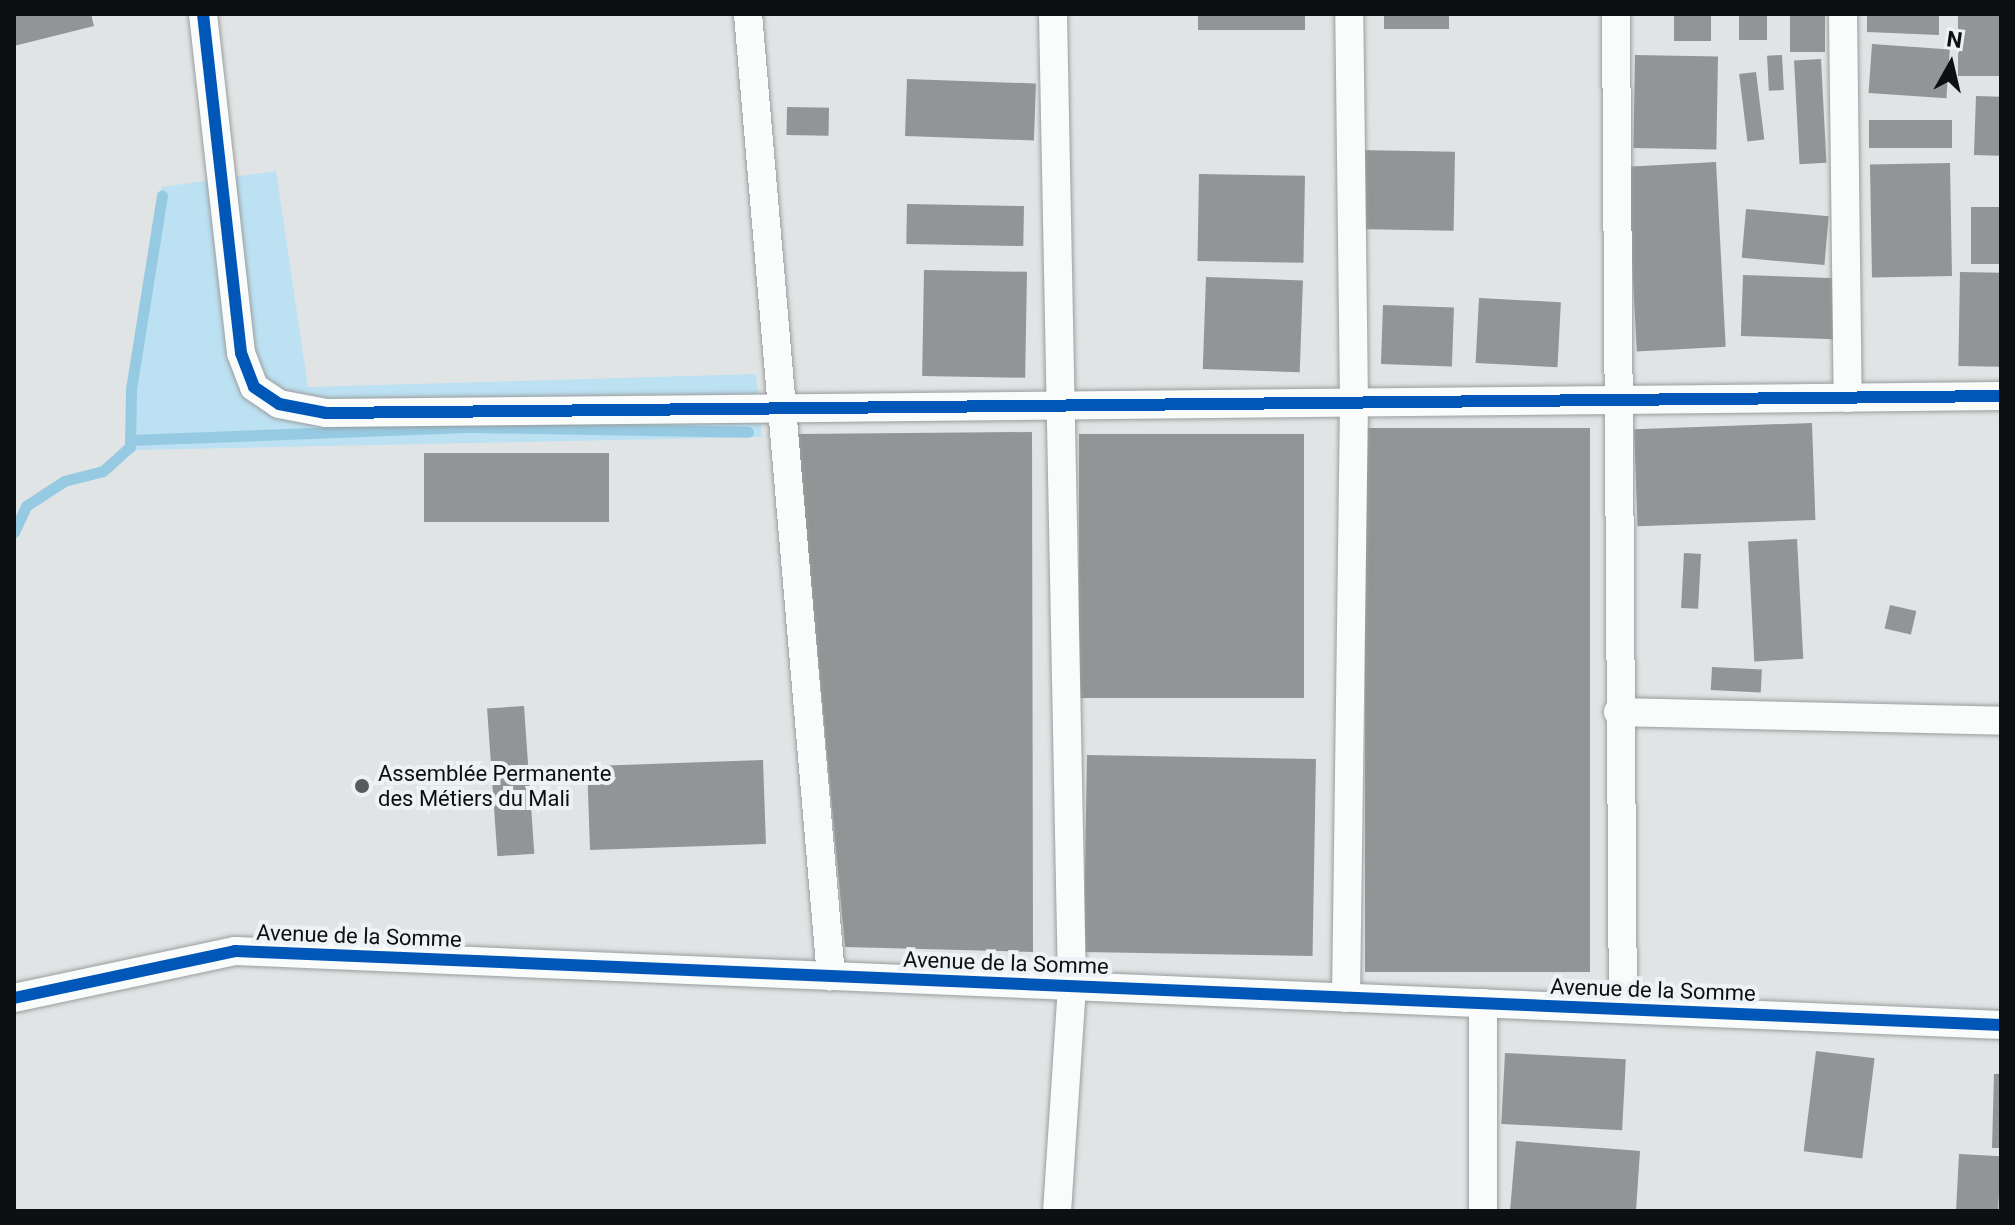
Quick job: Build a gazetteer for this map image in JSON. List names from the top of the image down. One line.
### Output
{"streets":{"street":["Avenue de la Somme"]},"places":["Assemblée Permanente des Métiers du Mali"],"north":"top"}
